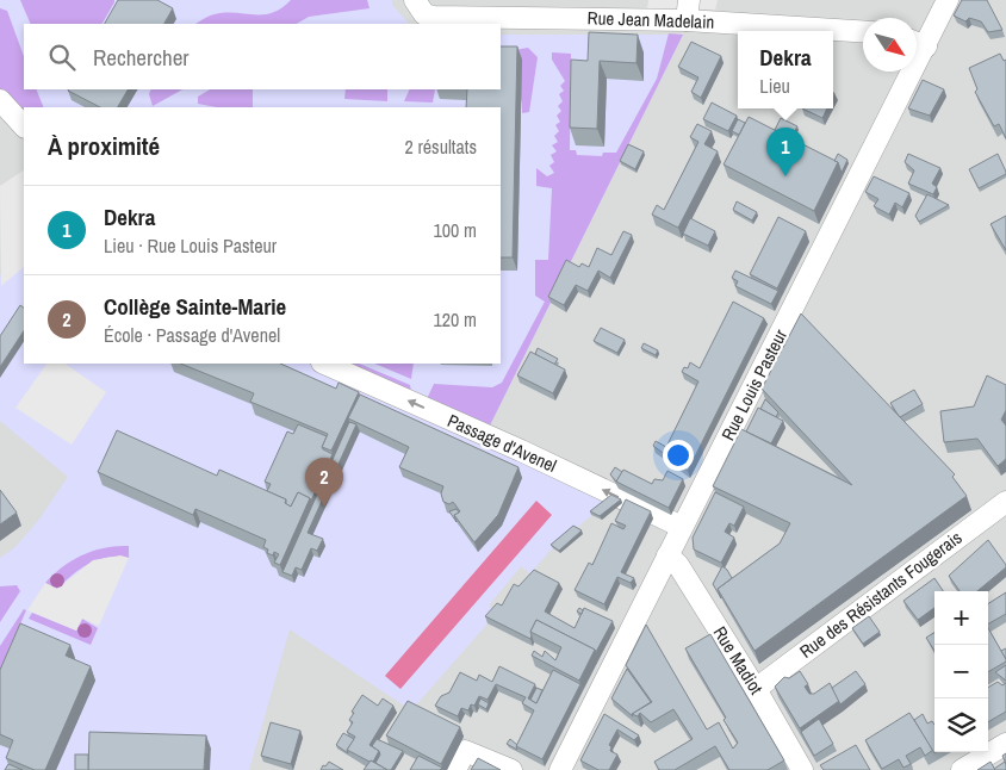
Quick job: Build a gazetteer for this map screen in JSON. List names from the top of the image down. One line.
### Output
{"streets":{"street":["Rue Jean Madelain","Rue Louis Pasteur","Passage d'Avenel","Rue des Résistants Fougerais","Rue Madiot"]},"crossings":[["Rue Louis Pasteur","Passage d'Avenel"],["Rue Louis Pasteur","Rue Madiot"],["Rue des Résistants Fougerais","Rue Madiot"]],"one_way":["Passage d'Avenel"],"north":"bottom right","page":{"search":"Rechercher","popup":["Dekra","Lieu"],"heading":["À proximité","2 résultats"],"pins":["1","2"],"list":[{"mark":"1","name":"Dekra","note":"Lieu · Rue Louis Pasteur","value":"100 m"},{"mark":"2","name":"Collège Sainte-Marie","note":"École · Passage d'Avenel","value":"120 m"}],"map_buttons":["+","−"]}}
